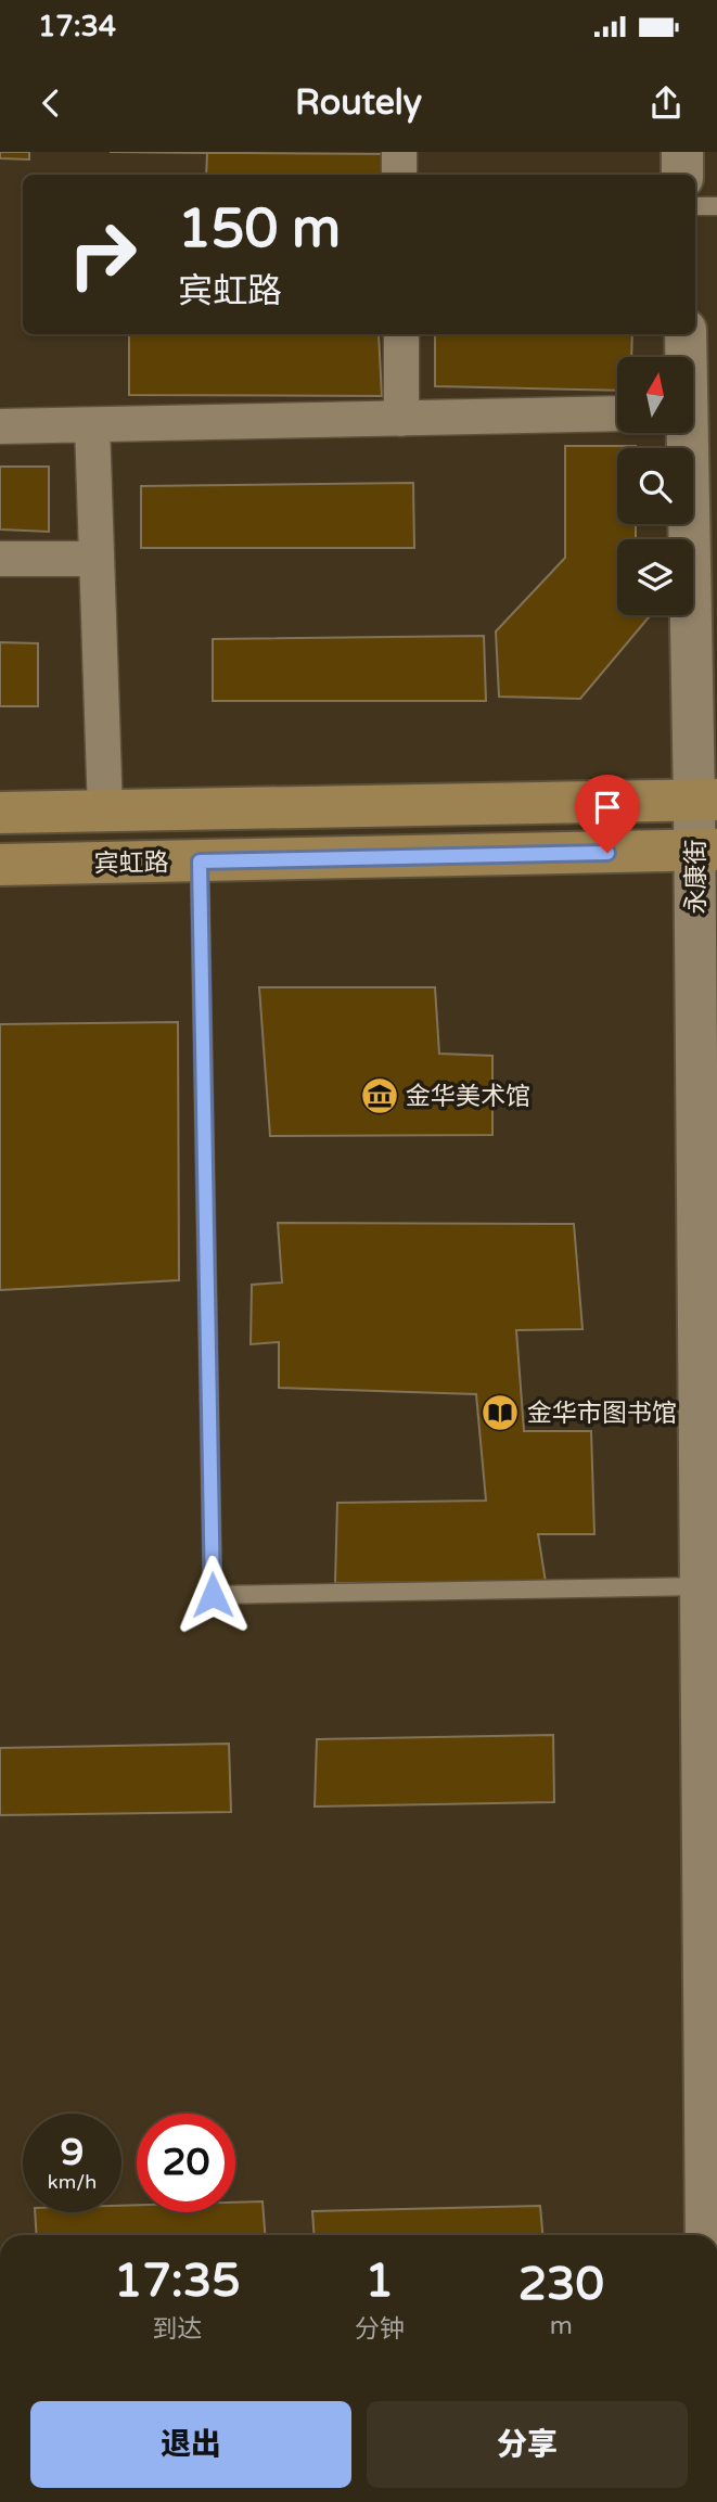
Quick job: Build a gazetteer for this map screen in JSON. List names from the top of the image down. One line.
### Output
{"streets":{"main road":["宾虹路"],"street":["永康街"]},"crossings":[["宾虹路","永康街"]],"places":{"museum":["金华美术馆"],"library":["金华市图书馆"]},"north":"top","page":{"status":"17:34","header":"Routely","turn":["150 m","宾虹路"],"speed":"9 km/h","limit":"20","eta":["17:35","到达","1","分钟","230","m"],"buttons":["退出","分享"]}}
